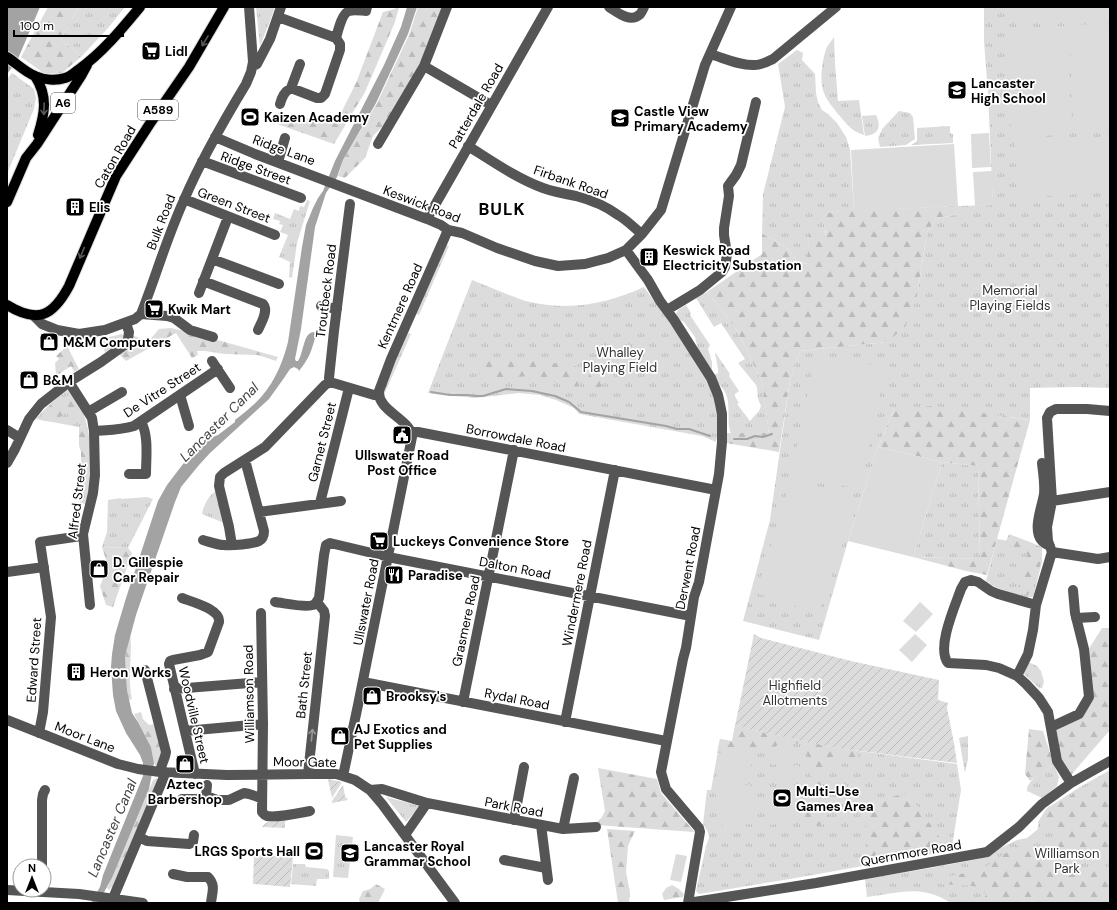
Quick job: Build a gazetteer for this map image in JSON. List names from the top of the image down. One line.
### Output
{"streets":{"main road":["A6","A589","Caton Road"],"street":["Patterdale Road","Ridge Lane","Ridge Street","Firbank Road","Keswick Road","Green Street","Bulk Road","Troutbeck Road","Kentmere Road","De Vitre Street","Borrowdale Road","Garnet Street","Alfred Street","Dalton Road","Derwent Road","Windermere Road","Ullswater Road","Grasmere Road","Edward Street","Bath Street","Williamson Road","Rydal Road","Woodville Street","Moor Lane","Moor Gate","Park Road","Quernmore Road"]},"crossings":[["Patterdale Road","Firbank Road"],["Patterdale Road","Keswick Road"],["Ridge Lane","Keswick Road"],["Ridge Lane","Bulk Road"],["Ridge Street","Bulk Road"],["Firbank Road","Keswick Road"],["Keswick Road","Kentmere Road"],["Keswick Road","Derwent Road"],["Green Street","Bulk Road"],["De Vitre Street","Alfred Street"],["Borrowdale Road","Derwent Road"],["Borrowdale Road","Windermere Road"],["Borrowdale Road","Ullswater Road"],["Borrowdale Road","Grasmere Road"],["Alfred Street","Edward Street"],["Dalton Road","Derwent Road"],["Dalton Road","Windermere Road"],["Dalton Road","Ullswater Road"],["Dalton Road","Grasmere Road"],["Dalton Road","Bath Street"],["Derwent Road","Rydal Road"],["Derwent Road","Quernmore Road"],["Windermere Road","Rydal Road"],["Ullswater Road","Rydal Road"],["Ullswater Road","Moor Gate"],["Grasmere Road","Rydal Road"],["Edward Street","Moor Lane"],["Bath Street","Moor Gate"],["Williamson Road","Moor Gate"],["Woodville Street","Moor Gate"],["Moor Lane","Moor Gate"],["Moor Gate","Park Road"]],"one_way":["Bath Street"],"districts":["BULK"],"water":["Lancaster Canal"],"parks":["Memorial Playing Fields","Whalley Playing Field","Highfield Allotments","Williamson Park"],"places":{"supermarket":["Lidl","Kwik Mart","Luckeys Convenience Store"],"school or university":["Lancaster High School","Castle View Primary Academy","Lancaster Royal Grammar School"],"sports":["Kaizen Academy","Multi-Use Games Area","LRGS Sports Hall"],"building":["Elis","Keswick Road Electricity Substation","Heron Works"],"shop":["M&M Computers","B&M","D. Gillespie Car Repair","Brooksy's","AJ Exotics and Pet Supplies","Aztec Barbershop"],"public building":["Ullswater Road Post Office"],"restaurant":["Paradise"]},"scale_bar":"100 m","north":"top"}
